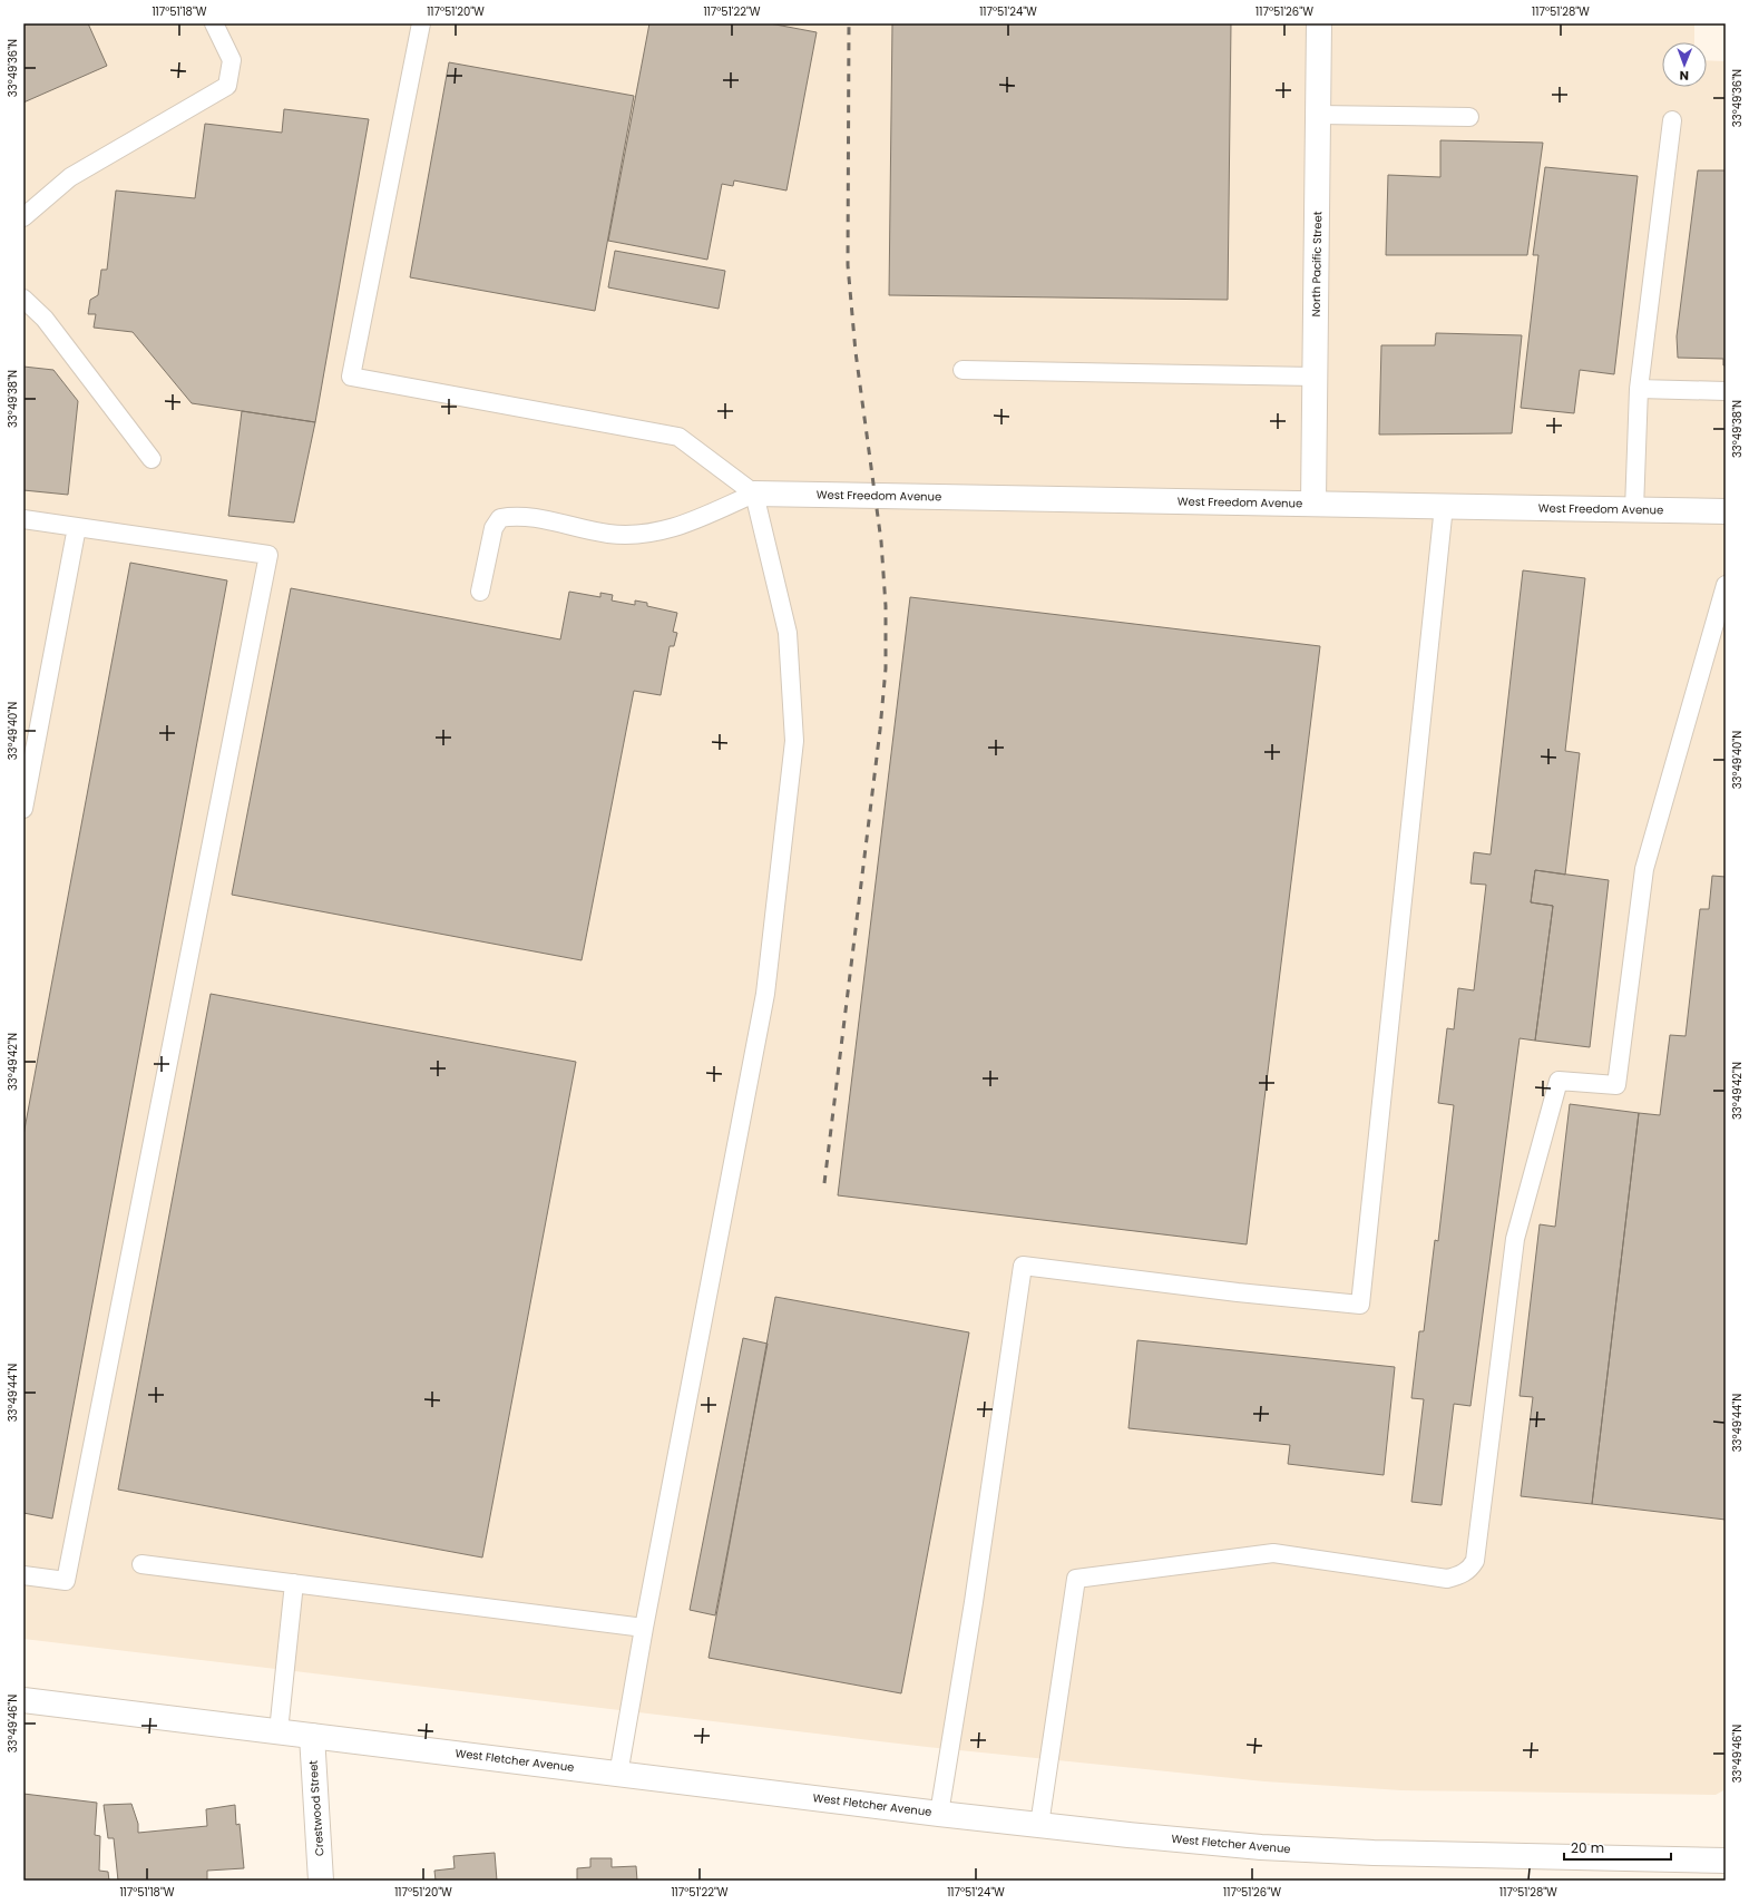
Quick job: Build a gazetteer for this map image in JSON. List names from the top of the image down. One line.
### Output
{"streets":{"street":["North Pacific Street","West Freedom Avenue","West Fletcher Avenue","Crestwood Street"]},"crossings":[["North Pacific Street","West Freedom Avenue"],["West Fletcher Avenue","Crestwood Street"]],"scale_bar":"20 m","north":"bottom","coordinates":["117°51'18\"W","117°51'20\"W","117°51'22\"W","117°51'24\"W","117°51'26\"W","117°51'28\"W","33°49'36\"N","33°49'38\"N","33°49'40\"N","33°49'42\"N","33°49'44\"N","33°49'46\"N"]}
